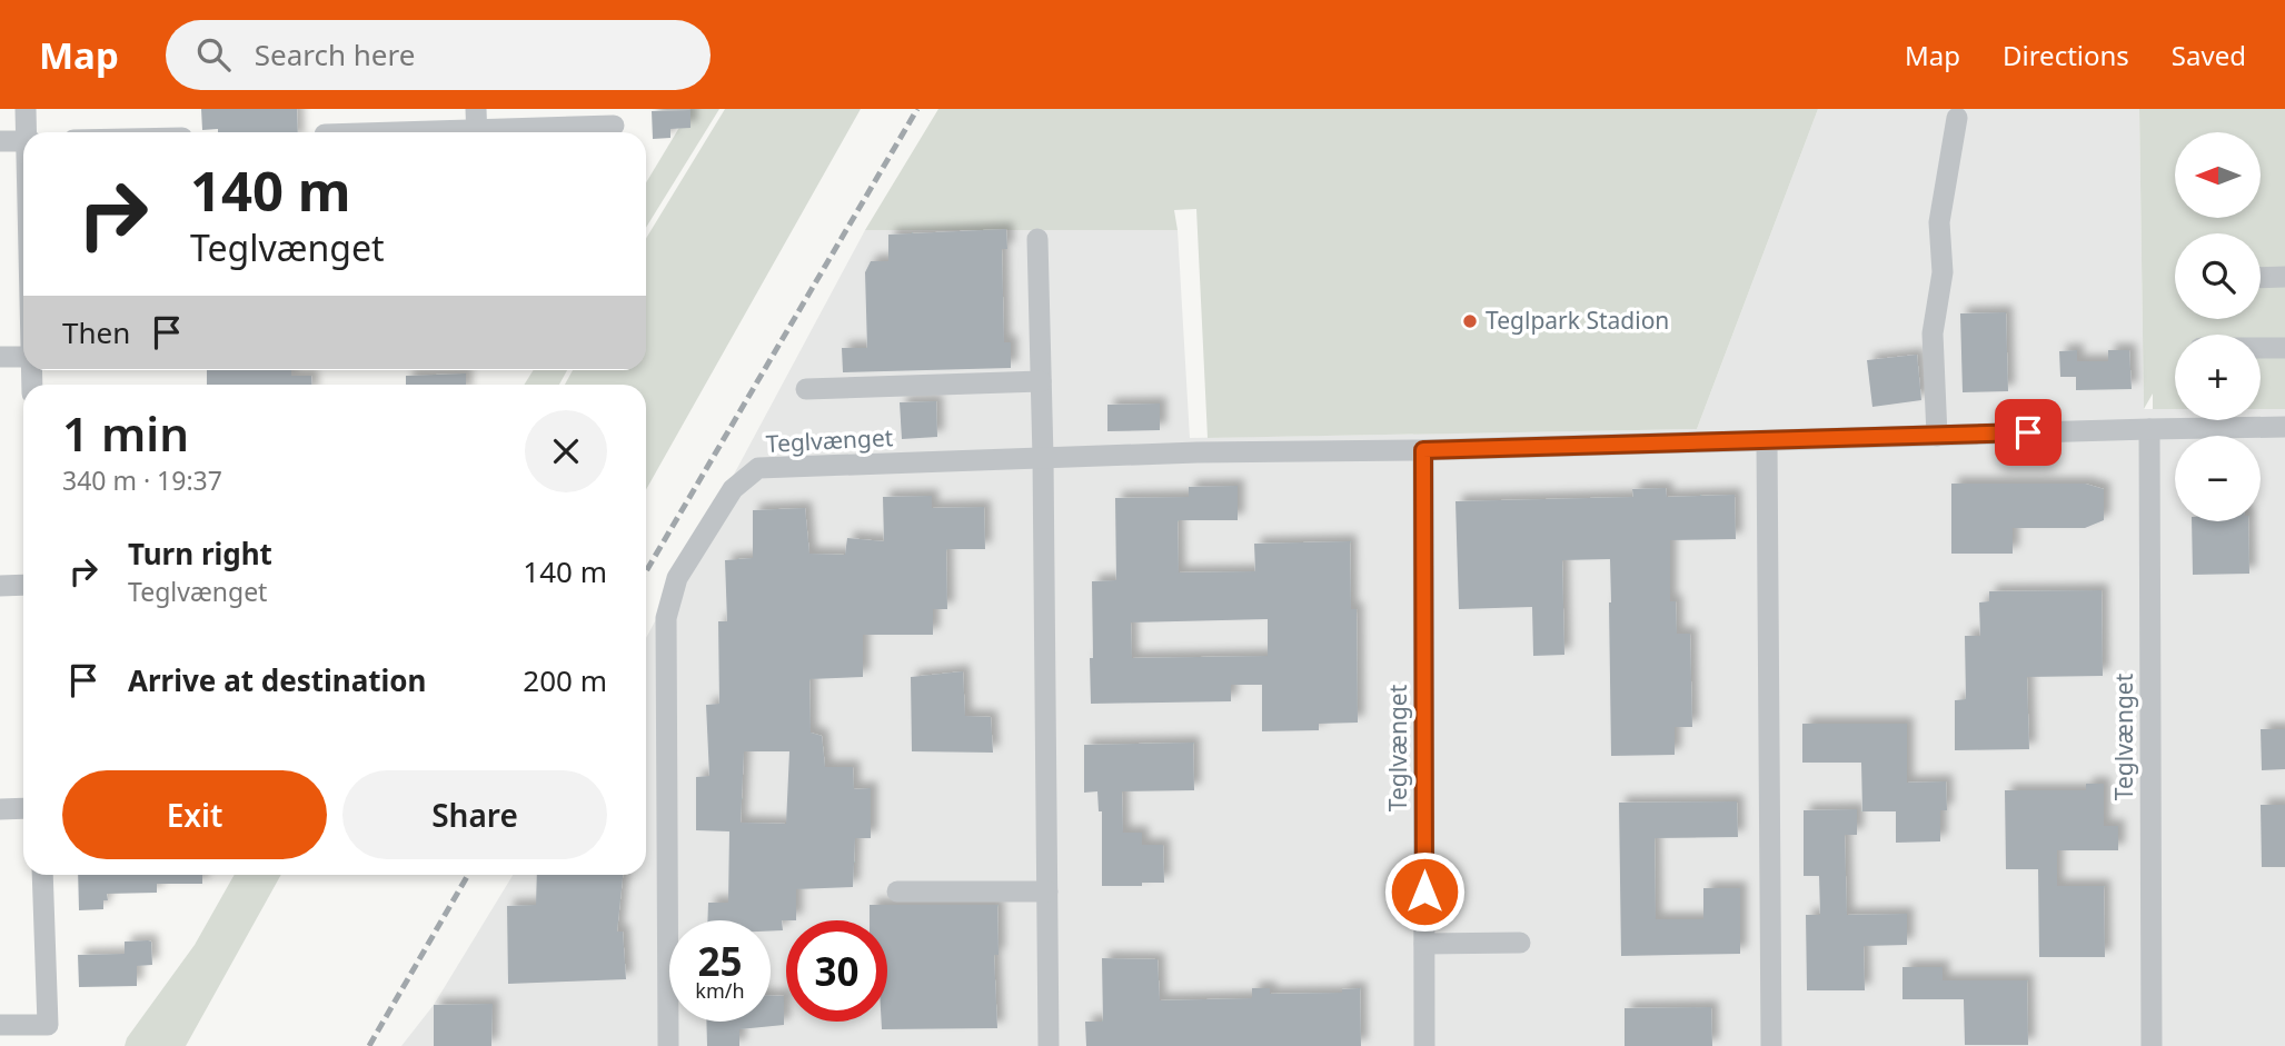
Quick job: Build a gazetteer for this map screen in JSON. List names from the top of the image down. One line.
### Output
{"streets":{"street":["Teglvænget"]},"places":["Teglpark Stadion"],"north":"left","page":{"header":"Map","search":"Search here","nav":["Map","Directions","Saved"],"map_buttons":["+","−"],"turn":["140 m","Teglvænget"],"then":"Then","heading":["1 min","340 m · 19:37"],"list":[{"name":"Turn right","note":"Teglvænget","value":"140 m"},{"name":"Arrive at destination","value":"200 m"}],"buttons":["Exit","Share"],"speed":"25 km/h","limit":"30"}}
